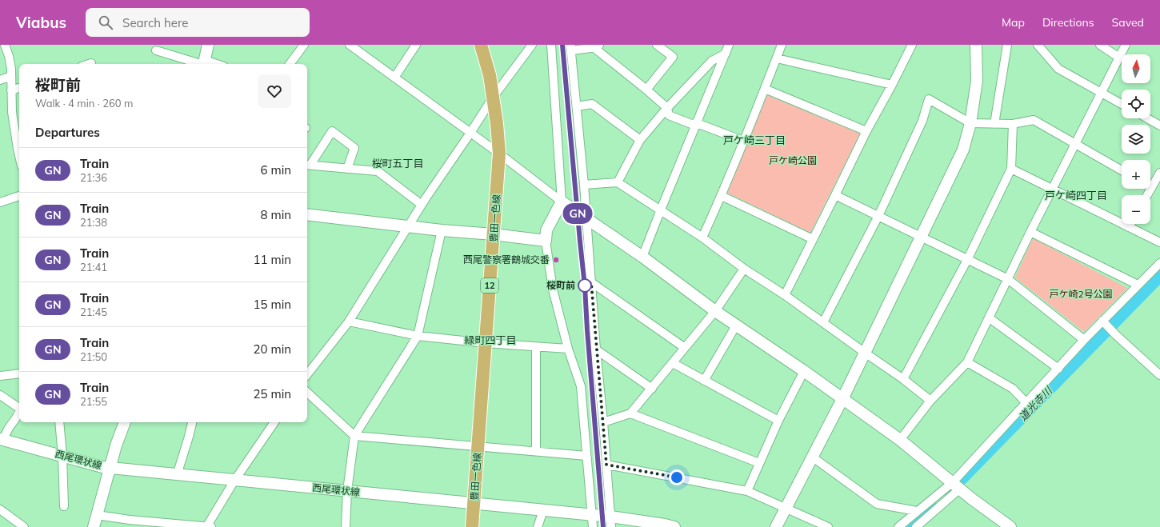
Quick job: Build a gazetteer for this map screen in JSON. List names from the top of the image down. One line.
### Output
{"streets":{"main road":["豊田一色線","12"],"street":["西尾環状線"]},"crossings":[["豊田一色線","西尾環状線"]],"districts":["戸ケ崎三丁目","桜町五丁目","戸ケ崎四丁目","緑町四丁目"],"water":["道光寺川"],"parks":["戸ケ崎公園","戸ケ崎2号公園"],"places":["西尾警察署鶴城交番","桜町前"],"north":"top","page":{"header":"Viabus","search":"Search here","nav":["Map","Directions","Saved"],"on_map":"GN","map_buttons":["+","−"],"heading":[["桜町前","Walk · 4 min · 260 m"],"Departures"],"list":[{"mark":"GN","name":"Train","note":"21:36","value":"6 min"},{"mark":"GN","name":"Train","note":"21:38","value":"8 min"},{"mark":"GN","name":"Train","note":"21:41","value":"11 min"},{"mark":"GN","name":"Train","note":"21:45","value":"15 min"},{"mark":"GN","name":"Train","note":"21:50","value":"20 min"},{"mark":"GN","name":"Train","note":"21:55","value":"25 min"}]}}
